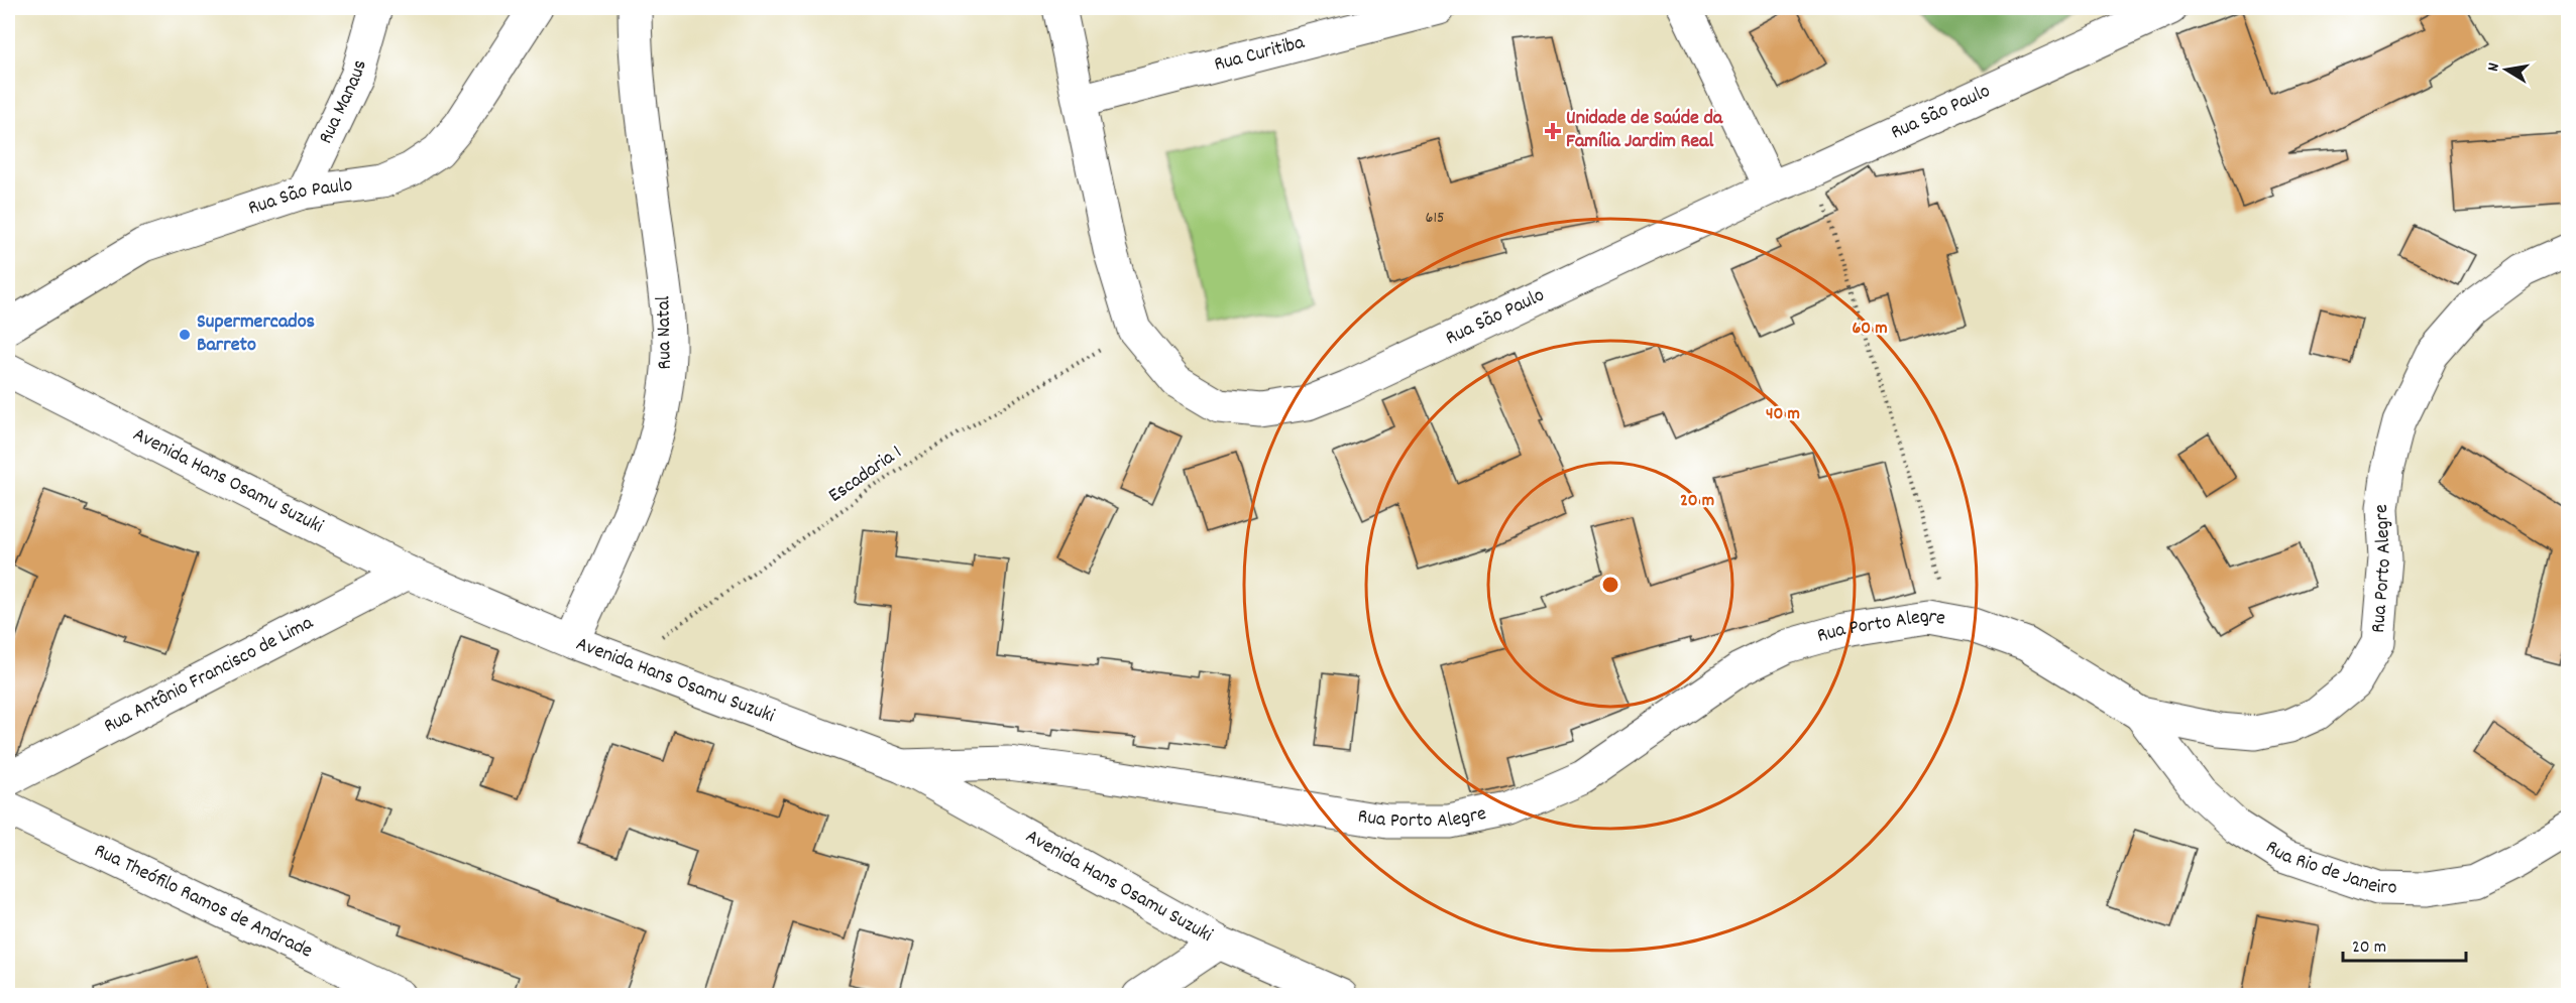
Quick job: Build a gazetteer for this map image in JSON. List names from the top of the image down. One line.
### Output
{"streets":{"street":["Rua Curitiba","Rua Manaus","Rua São Paulo","Rua Natal","Avenida Hans Osamu Suzuki","Rua Porto Alegre","Rua Antônio Francisco de Lima","Rua Rio de Janeiro","Rua Theófilo Ramos de Andrade"],"path":["Escadaria 1"]},"crossings":[["Rua Curitiba","Rua São Paulo"],["Rua Manaus","Rua São Paulo"],["Rua São Paulo","Escadaria 1"],["Rua Natal","Avenida Hans Osamu Suzuki"],["Escadaria 1","Avenida Hans Osamu Suzuki"],["Avenida Hans Osamu Suzuki","Rua Porto Alegre"],["Avenida Hans Osamu Suzuki","Rua Antônio Francisco de Lima"],["Rua Porto Alegre","Rua Rio de Janeiro"]],"places":{"health":["Unidade de Saúde da Família Jardim Real"],"other":["Supermercados Barreto"]},"house_numbers":["615"],"scale_bar":"20 m","north":"left","rings":["60 m","40 m","20 m"]}
